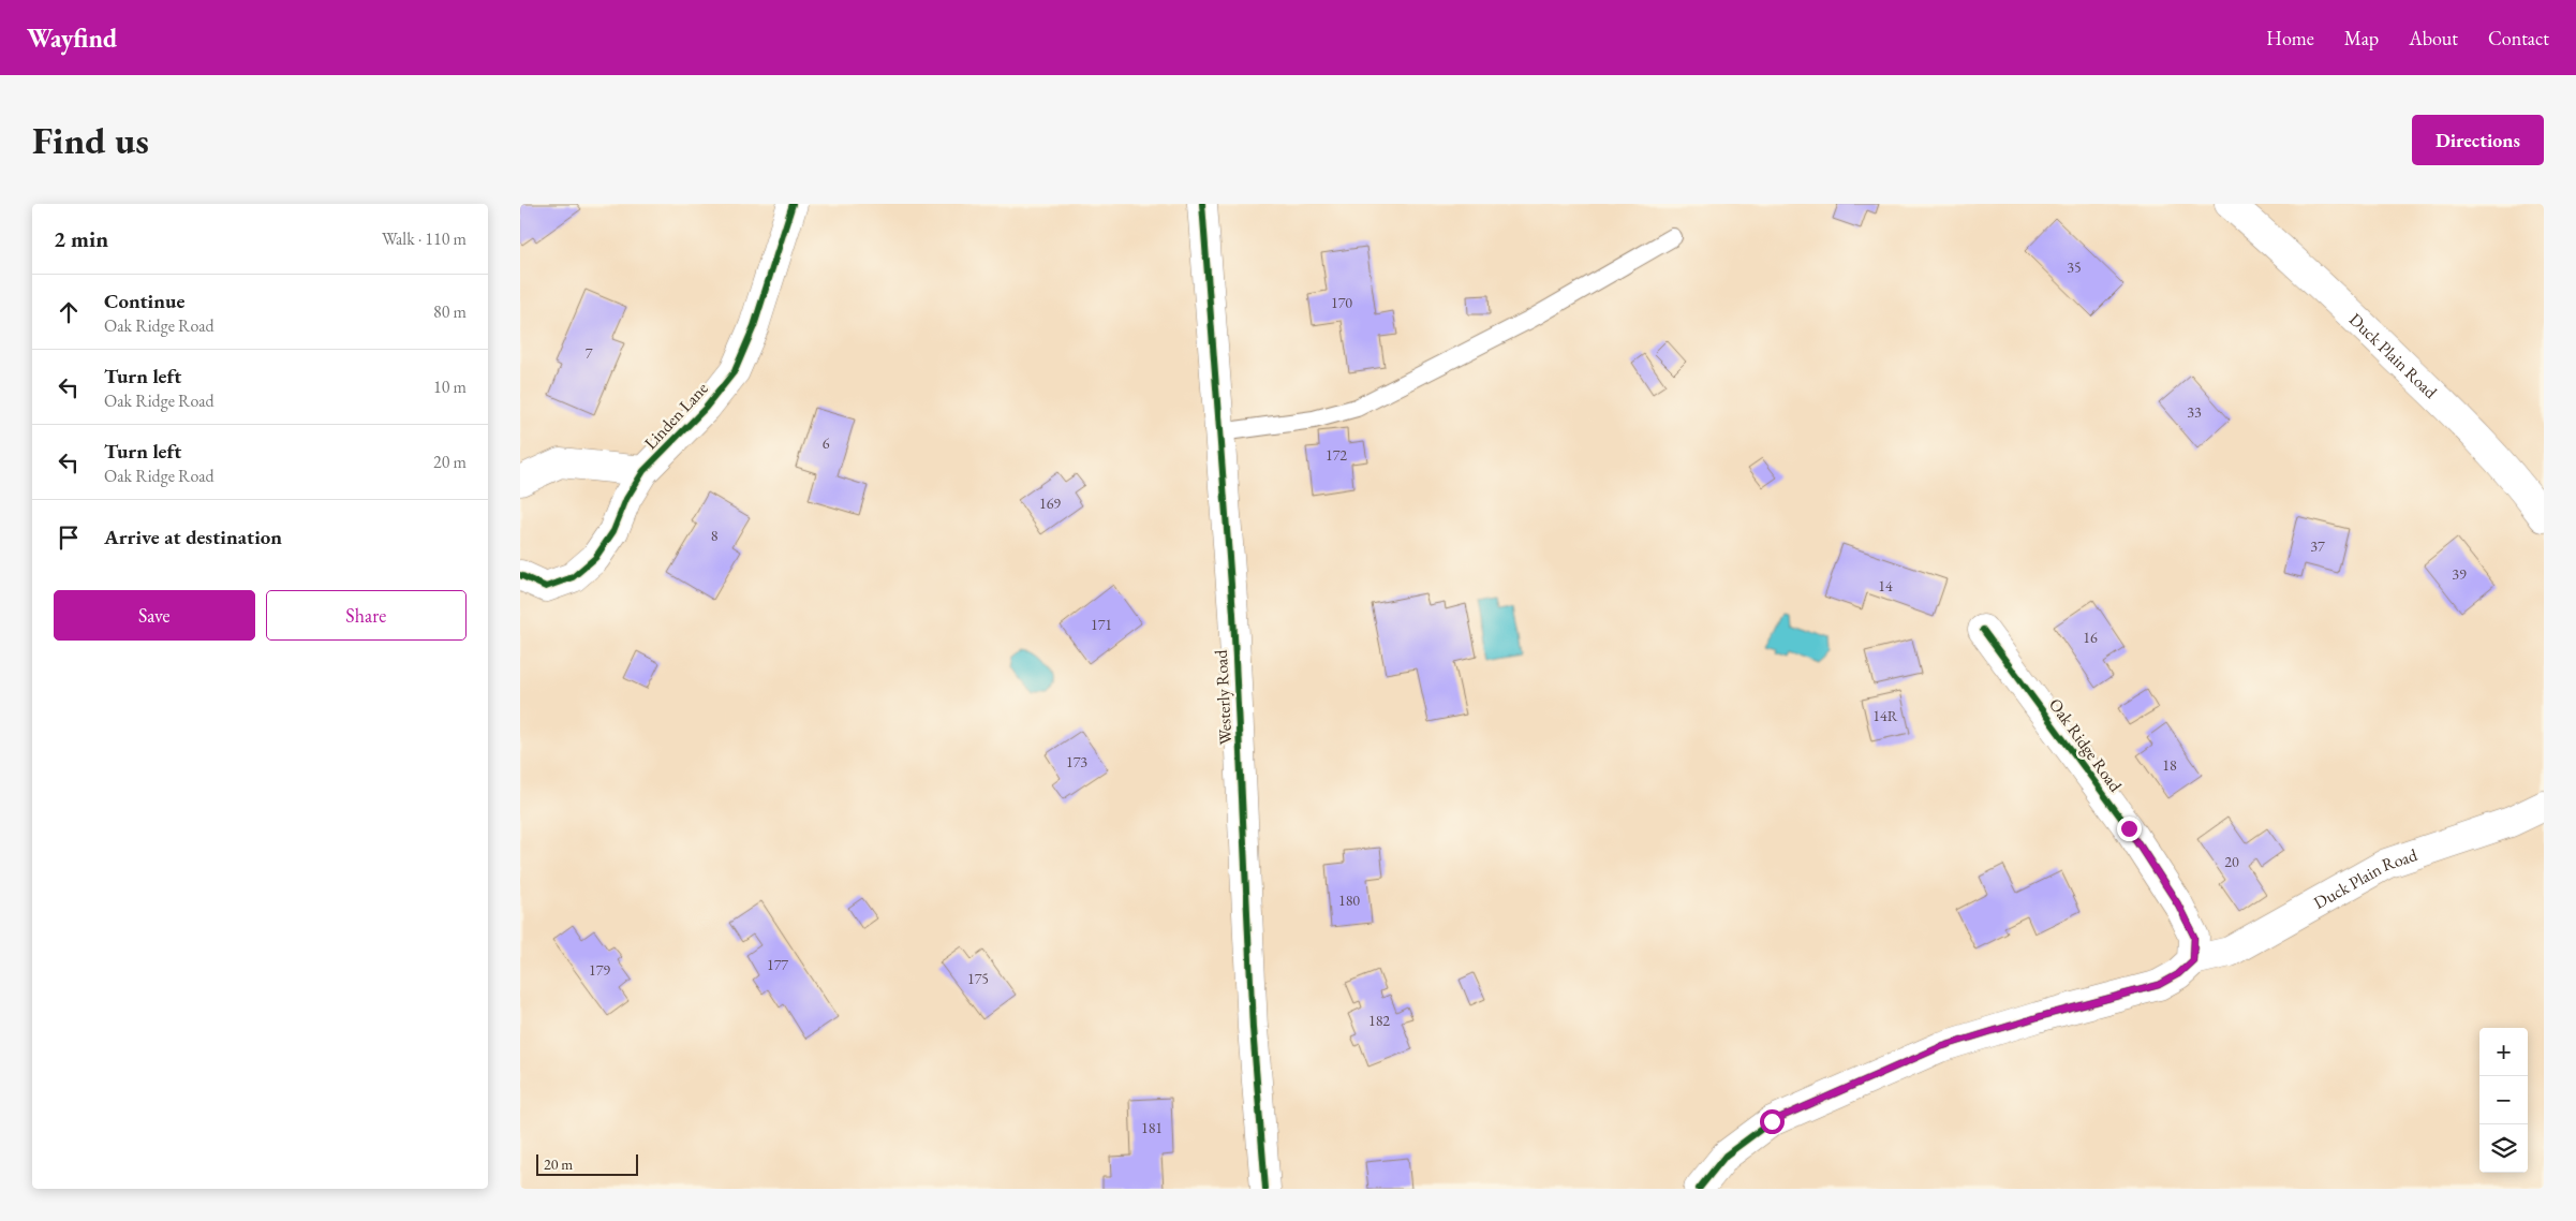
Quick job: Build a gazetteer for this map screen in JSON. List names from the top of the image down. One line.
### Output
{"streets":{"street":["Duck Plain Road","Linden Lane","Westerly Road","Oak Ridge Road"]},"crossings":[["Duck Plain Road","Oak Ridge Road"]],"house_numbers":["35","170","7","33","6","172","169","8","37","39","14","171","16","14R","173","18","20","180","177","179","175","182","181"],"scale_bar":"20 m","page":{"header":"Wayfind","nav":["Home","Map","About","Contact"],"buttons":["Directions",["Save","Share"]],"title":"Find us","heading":["2 min","Walk · 110 m"],"list":[["Continue","Oak Ridge Road","80 m"],["Turn left","Oak Ridge Road","10 m"],["Turn left","Oak Ridge Road","20 m"],"Arrive at destination"],"map_buttons":["+","−"],"scale":"20 m"}}
